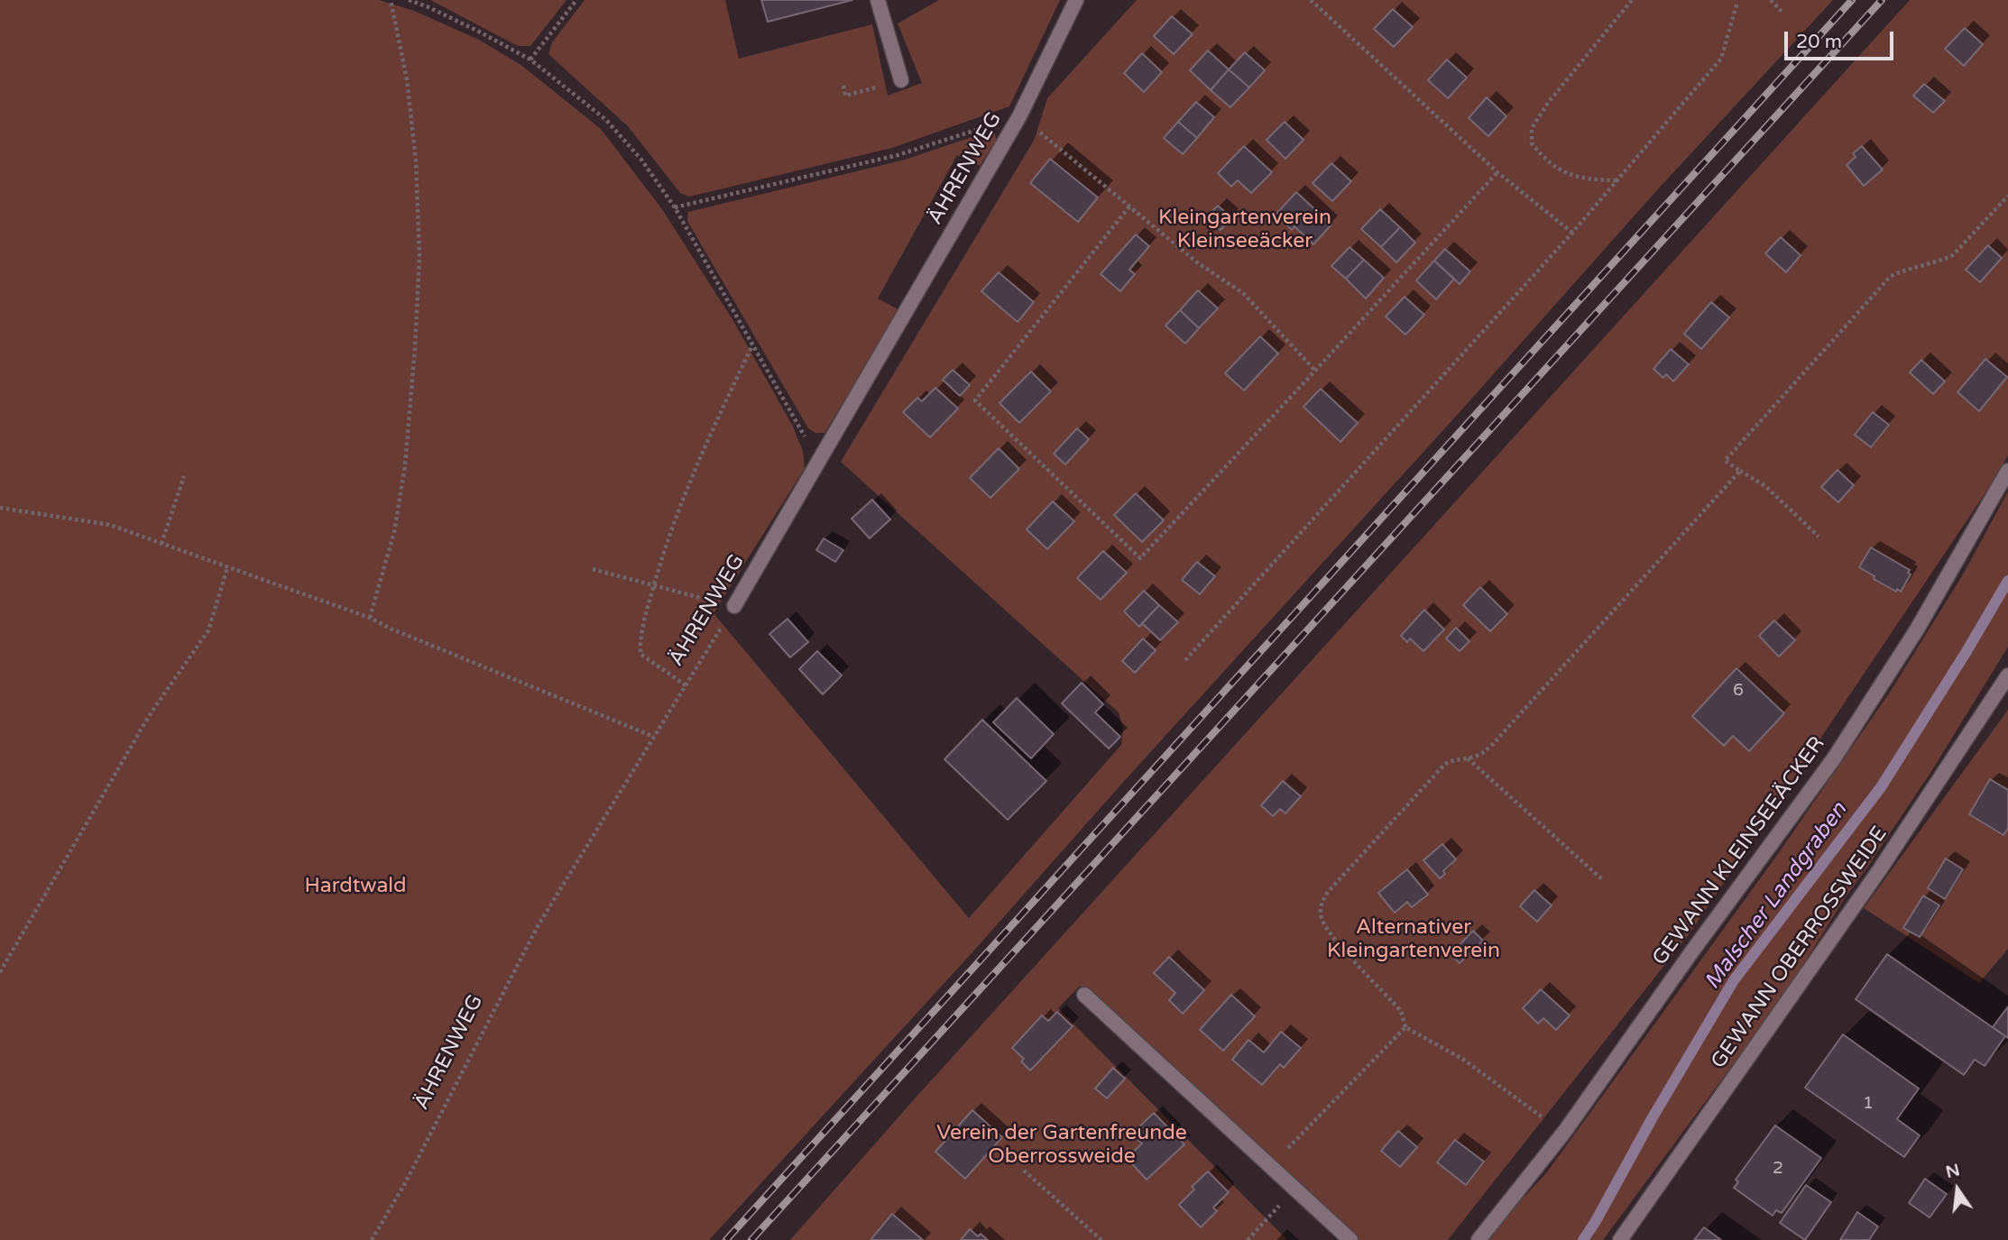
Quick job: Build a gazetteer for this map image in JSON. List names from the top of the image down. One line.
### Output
{"streets":{"lane":["ÄHRENWEG","GEWANN KLEINSEEÄCKER","GEWANN OBERROSSWEIDE"]},"water":["Malscher Landgraben"],"parks":["Kleingartenverein Kleinseeäcker","Hardtwald","Alternativer Kleingartenverein","Verein der Gartenfreunde Oberrossweide"],"house_numbers":["6","1","2"],"scale_bar":"20 m","north":"top"}
